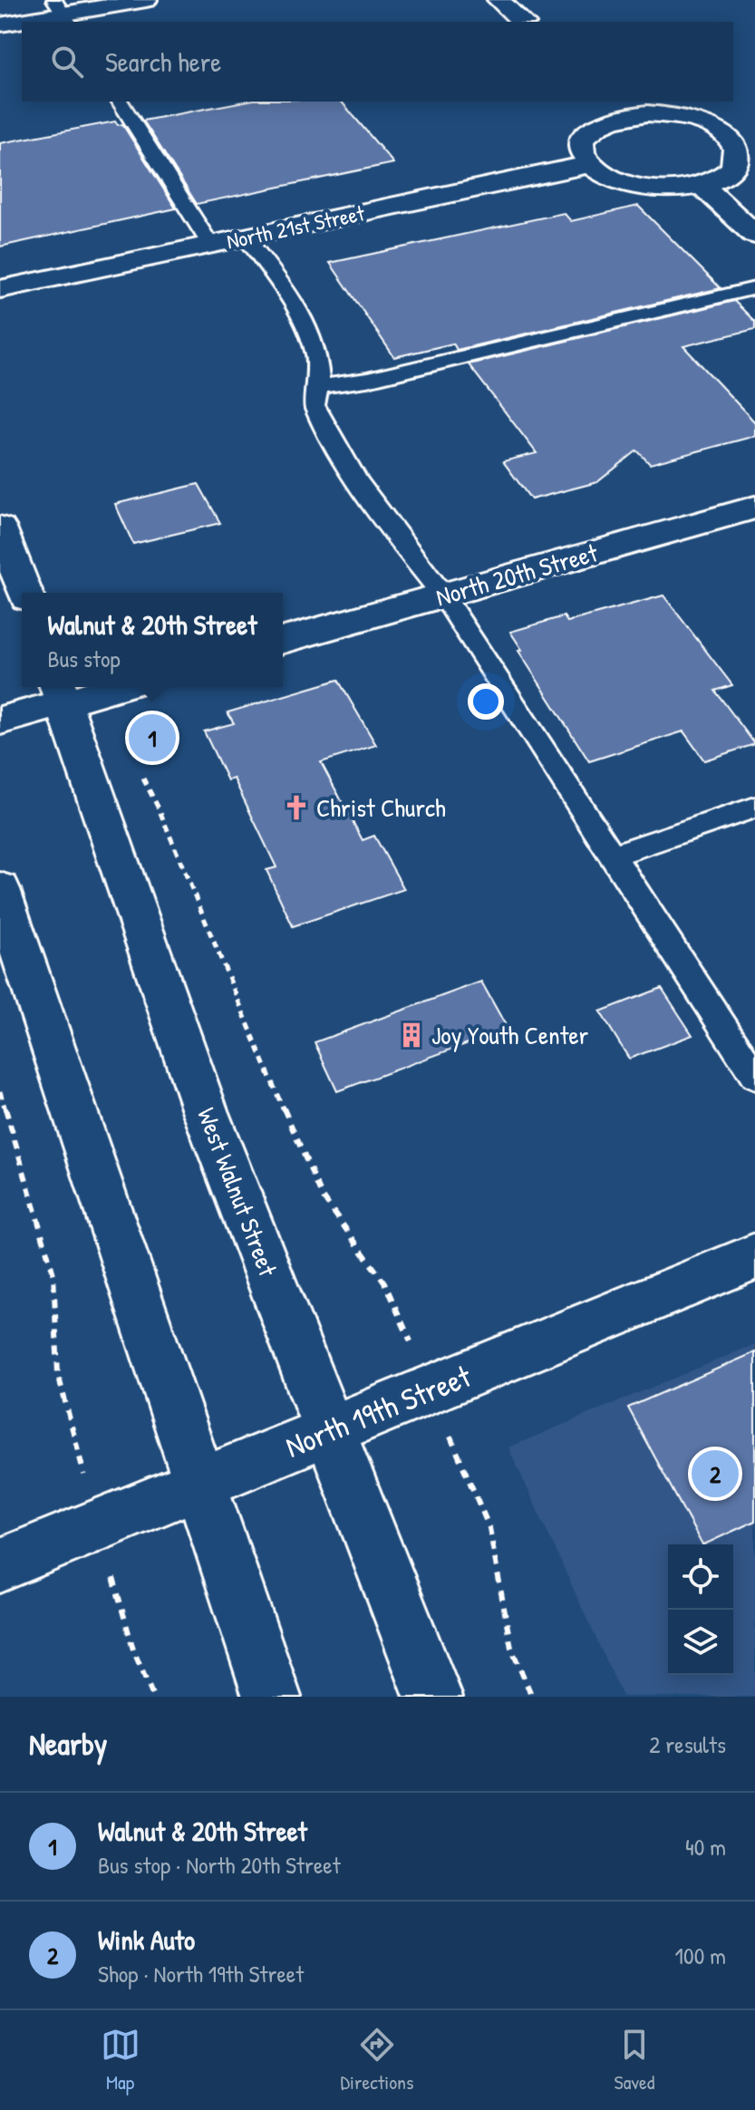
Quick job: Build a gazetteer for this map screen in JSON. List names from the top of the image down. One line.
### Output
{"streets":{"street":["North 21st Street","North 20th Street","West Walnut Street","North 19th Street"]},"crossings":[["West Walnut Street","North 19th Street"]],"places":{"church":["Christ Church"],"building":["Joy Youth Center"]},"page":{"search":"Search here","popup":["Walnut & 20th Street","Bus stop"],"pins":["1","2"],"heading":["Nearby","2 results"],"list":[{"mark":"1","name":"Walnut & 20th Street","note":"Bus stop · North 20th Street","value":"40 m"},{"mark":"2","name":"Wink Auto","note":"Shop · North 19th Street","value":"100 m"}],"nav":["Map","Directions","Saved"]}}
